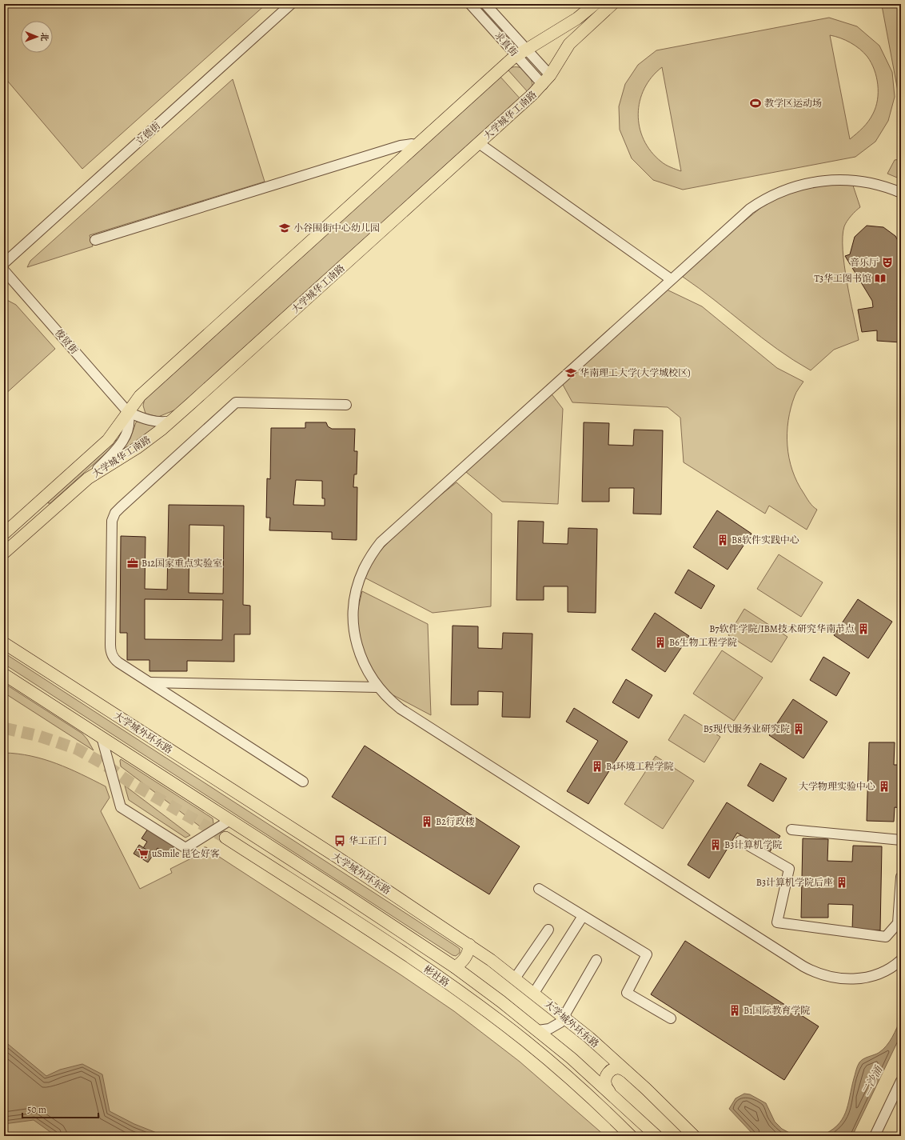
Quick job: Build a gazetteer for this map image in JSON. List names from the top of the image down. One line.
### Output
{"streets":{"main road":["大学城华工南路","大学城外环东路","彬社路"],"street":["求真街","立德街","俊贤街"]},"crossings":[["求真街","大学城华工南路"],["大学城华工南路","俊贤街"]],"water":["二沙涌"],"places":{"sports":["教学区运动场"],"school or university":["小谷围街中心幼儿园","华南理工大学(大学城校区)"],"theatre":["音乐厅"],"library":["T3华工图书馆"],"building":["B8软件实践中心","B7软件学院/IBM技术研究华南节点","B6生物工程学院","B5现代服务业研究院","B4环境工程学院","大学物理实验中心","B2行政楼","B3计算机学院","B3计算机学院后座","B1国际教育学院"],"office":["B12国家重点实验室"],"bus stop":["华工正门"],"supermarket":["uSmile 昆仑好客"]},"scale_bar":"50 m","north":"right"}
